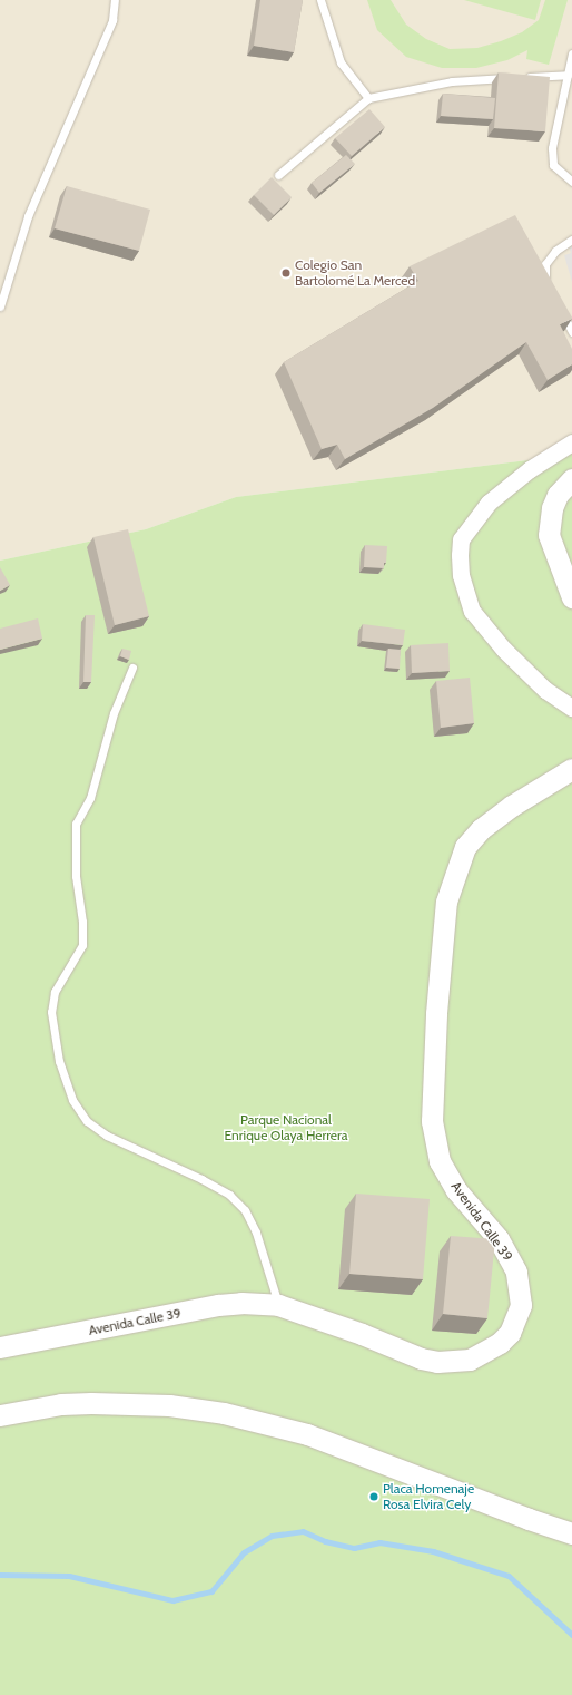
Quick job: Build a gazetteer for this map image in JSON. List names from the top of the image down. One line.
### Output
{"streets":{"street":["Avenida Calle 39"]},"parks":["Parque Nacional Enrique Olaya Herrera"],"places":["Colegio San Bartolomé La Merced","Placa Homenaje Rosa Elvira Cely"]}
